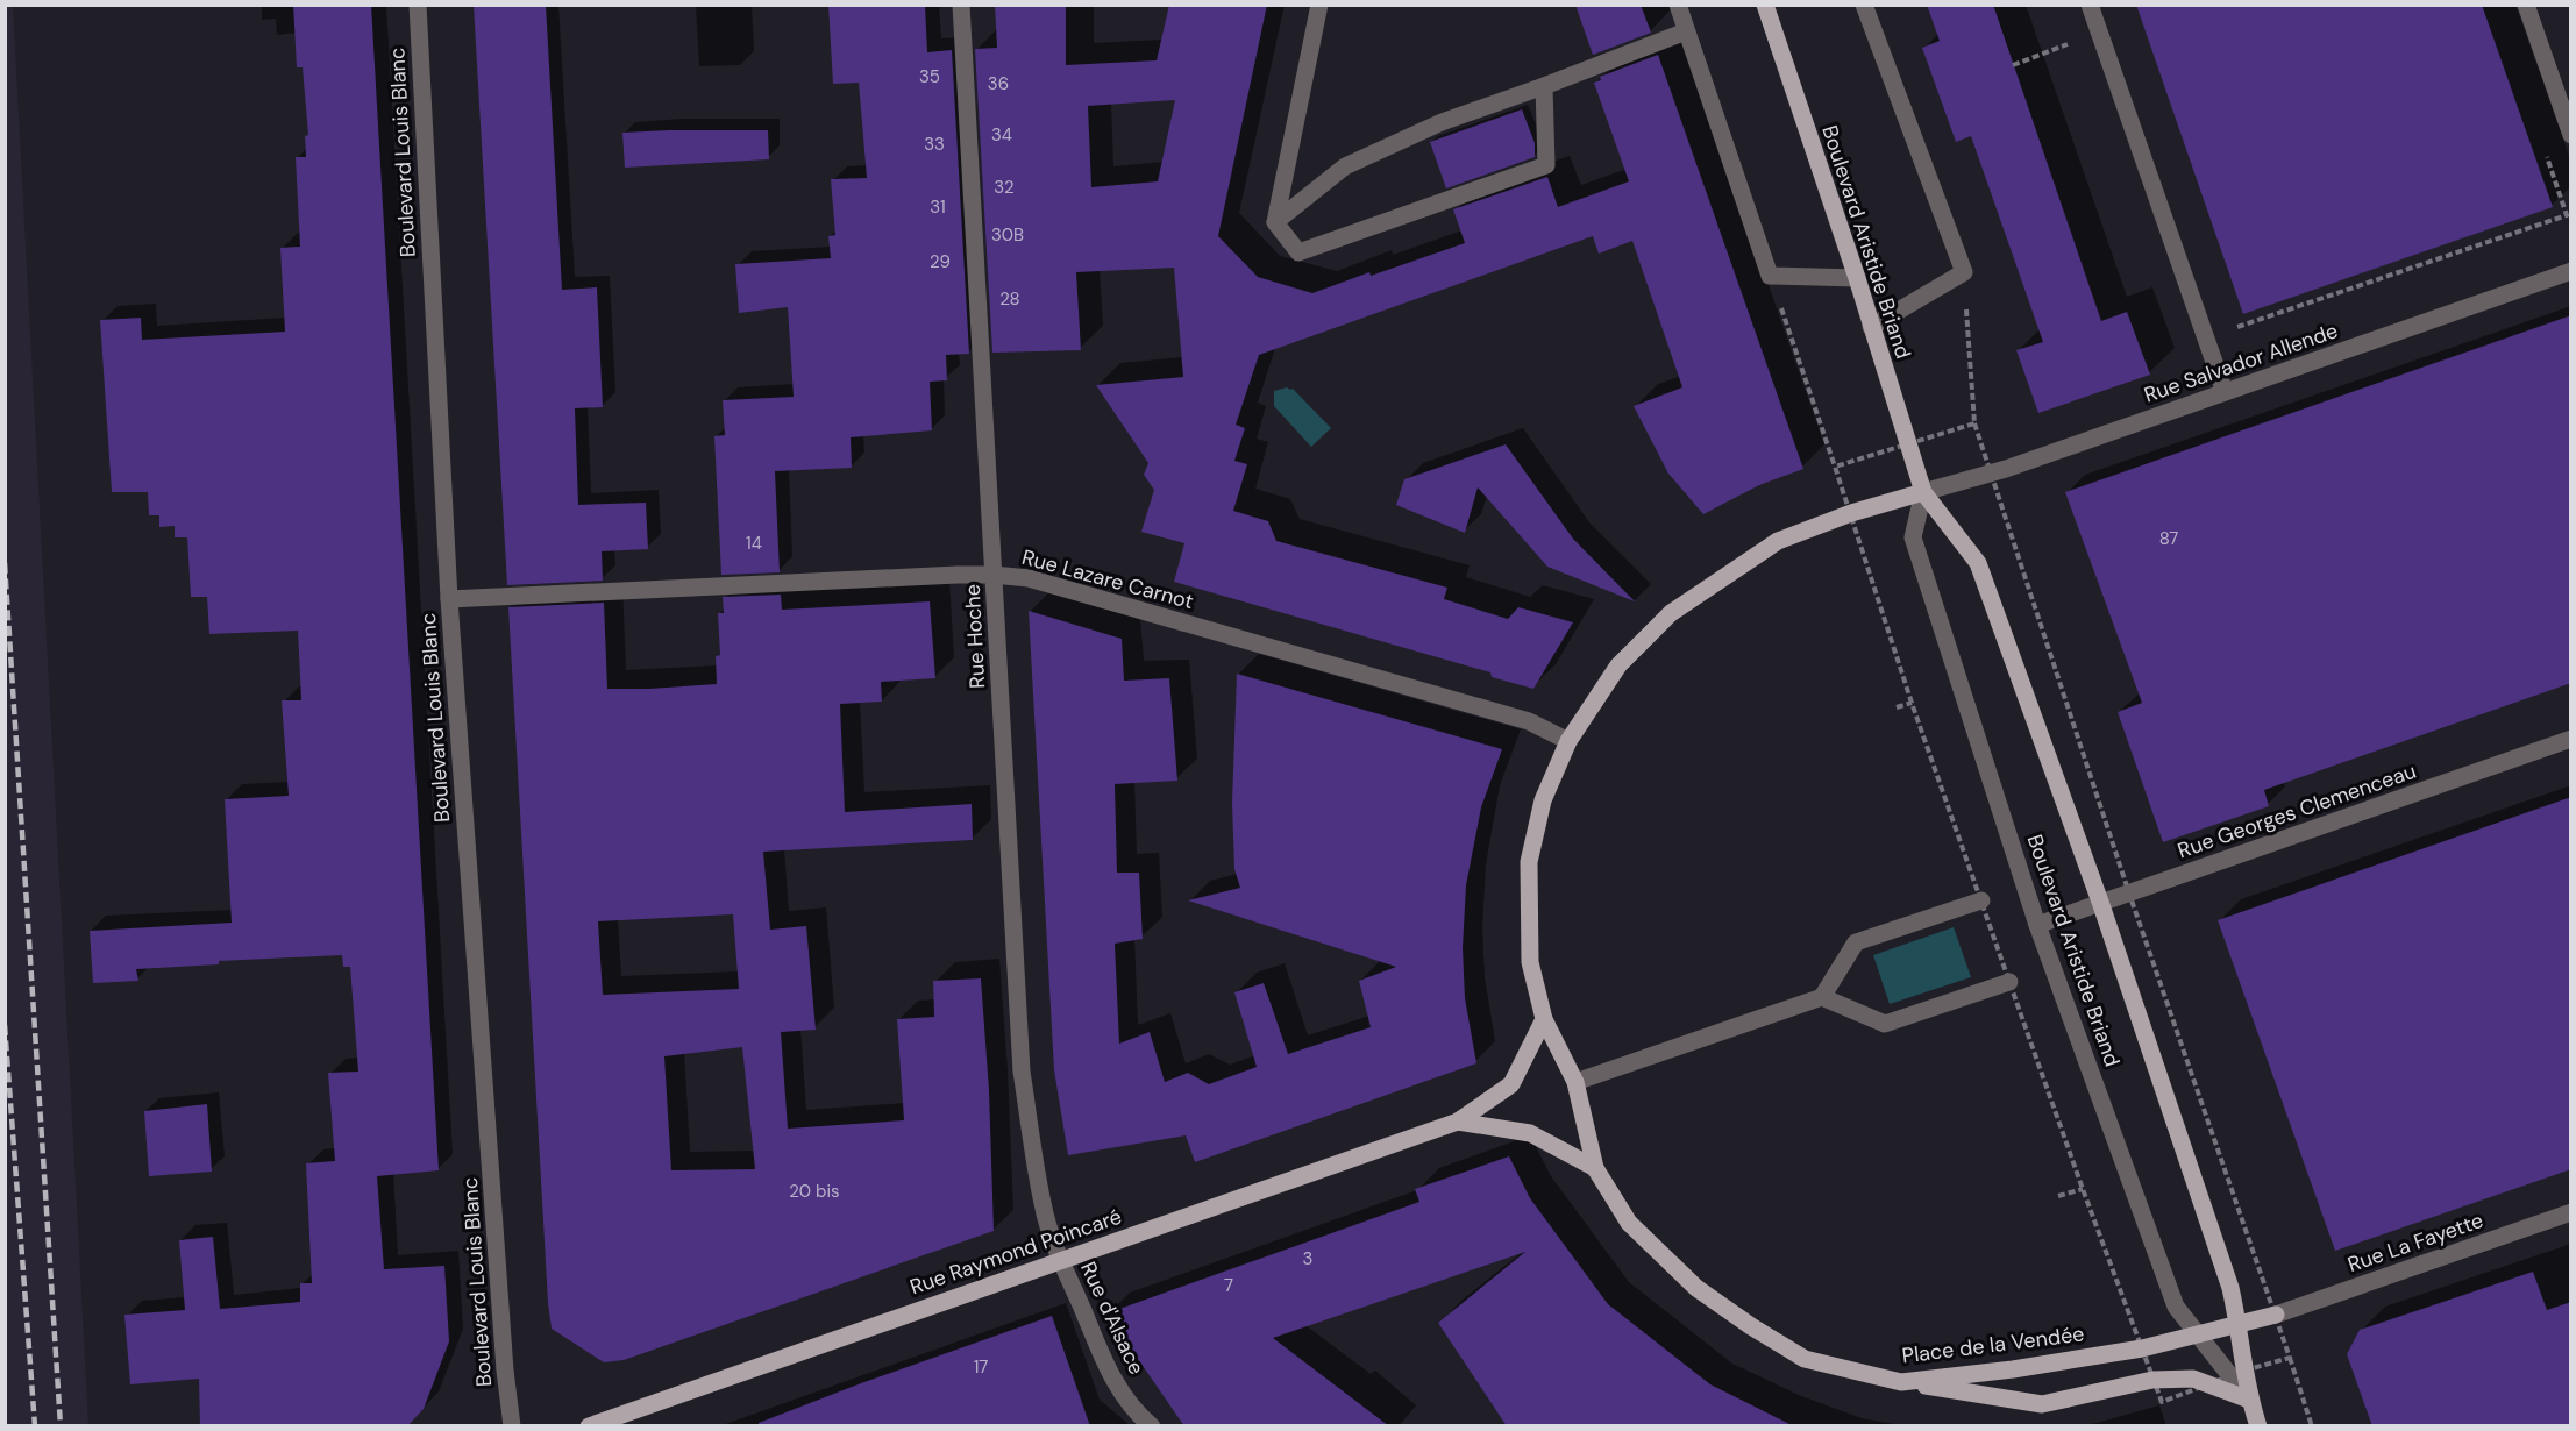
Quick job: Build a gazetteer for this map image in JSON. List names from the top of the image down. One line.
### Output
{"streets":{"main road":["Boulevard Aristide Briand","Rue Raymond Poincaré","Place de la Vendée"],"street":["Boulevard Louis Blanc","Rue Salvador Allende","Rue Lazare Carnot","Rue Hoche","Rue Georges Clemenceau","Rue La Fayette","Rue d'Alsace"]},"crossings":[["Boulevard Louis Blanc","Rue Lazare Carnot"],["Boulevard Aristide Briand","Rue Salvador Allende"],["Boulevard Aristide Briand","Rue Georges Clemenceau"],["Boulevard Aristide Briand","Place de la Vendée"],["Rue Salvador Allende","Place de la Vendée"],["Rue Lazare Carnot","Rue Hoche"],["Rue Lazare Carnot","Place de la Vendée"],["Rue Hoche","Rue Raymond Poincaré"],["Rue Hoche","Rue d'Alsace"],["Rue La Fayette","Place de la Vendée"],["Rue Raymond Poincaré","Rue d'Alsace"],["Rue Raymond Poincaré","Place de la Vendée"]],"house_numbers":["35","36","34","33","32","31","30B","29","28","87","14","20 bis","3","7","17"]}
